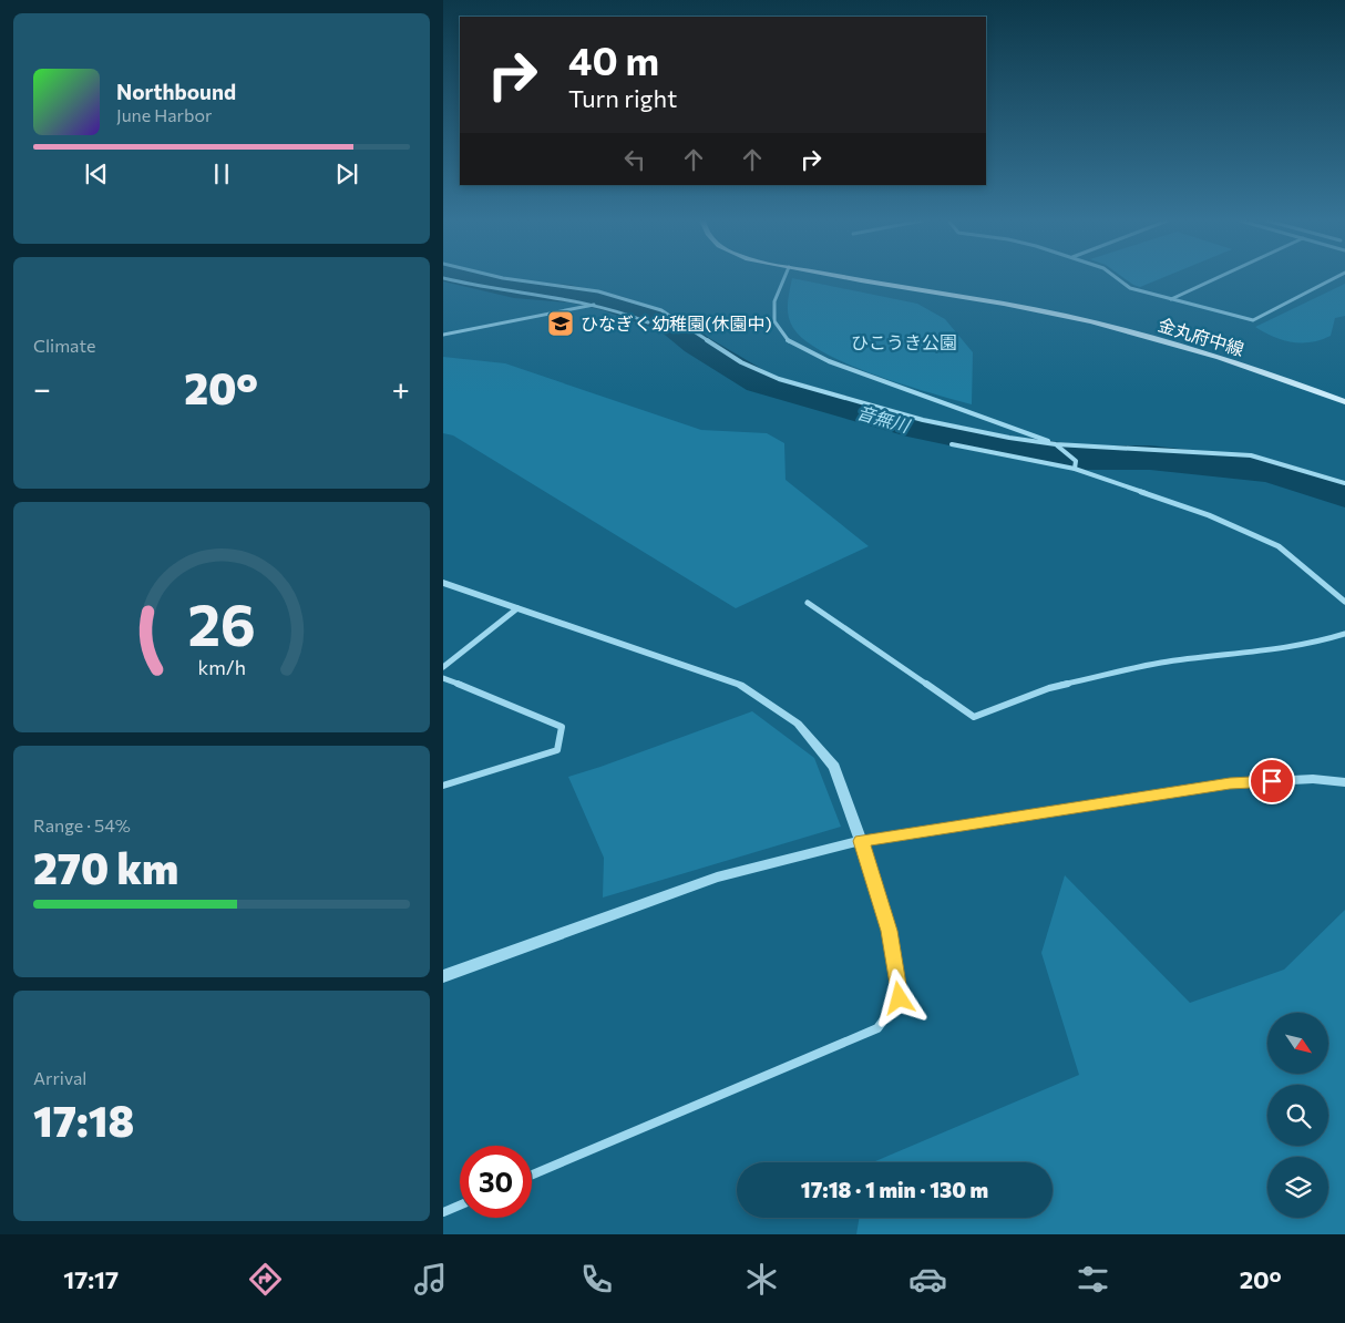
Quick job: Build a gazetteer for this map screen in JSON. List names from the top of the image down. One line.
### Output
{"streets":{"main road":["金丸府中線"]},"water":["音無川"],"parks":["ひこうき公園"],"places":{"school or university":["ひなぎく幼稚園(休園中)"]},"north":"bottom right","page":{"turn":["40 m","Turn right"],"song":["Northbound","June Harbor"],"tile":["Climate",["Range · 54%","270 km"],["Arrival","17:18"]],"heat":["−","20°","+"],"limit":"30","trip":"17:18 · 1 min · 130 m","tabs":["17:17","20°"],"gauge":["26","km/h"]}}
